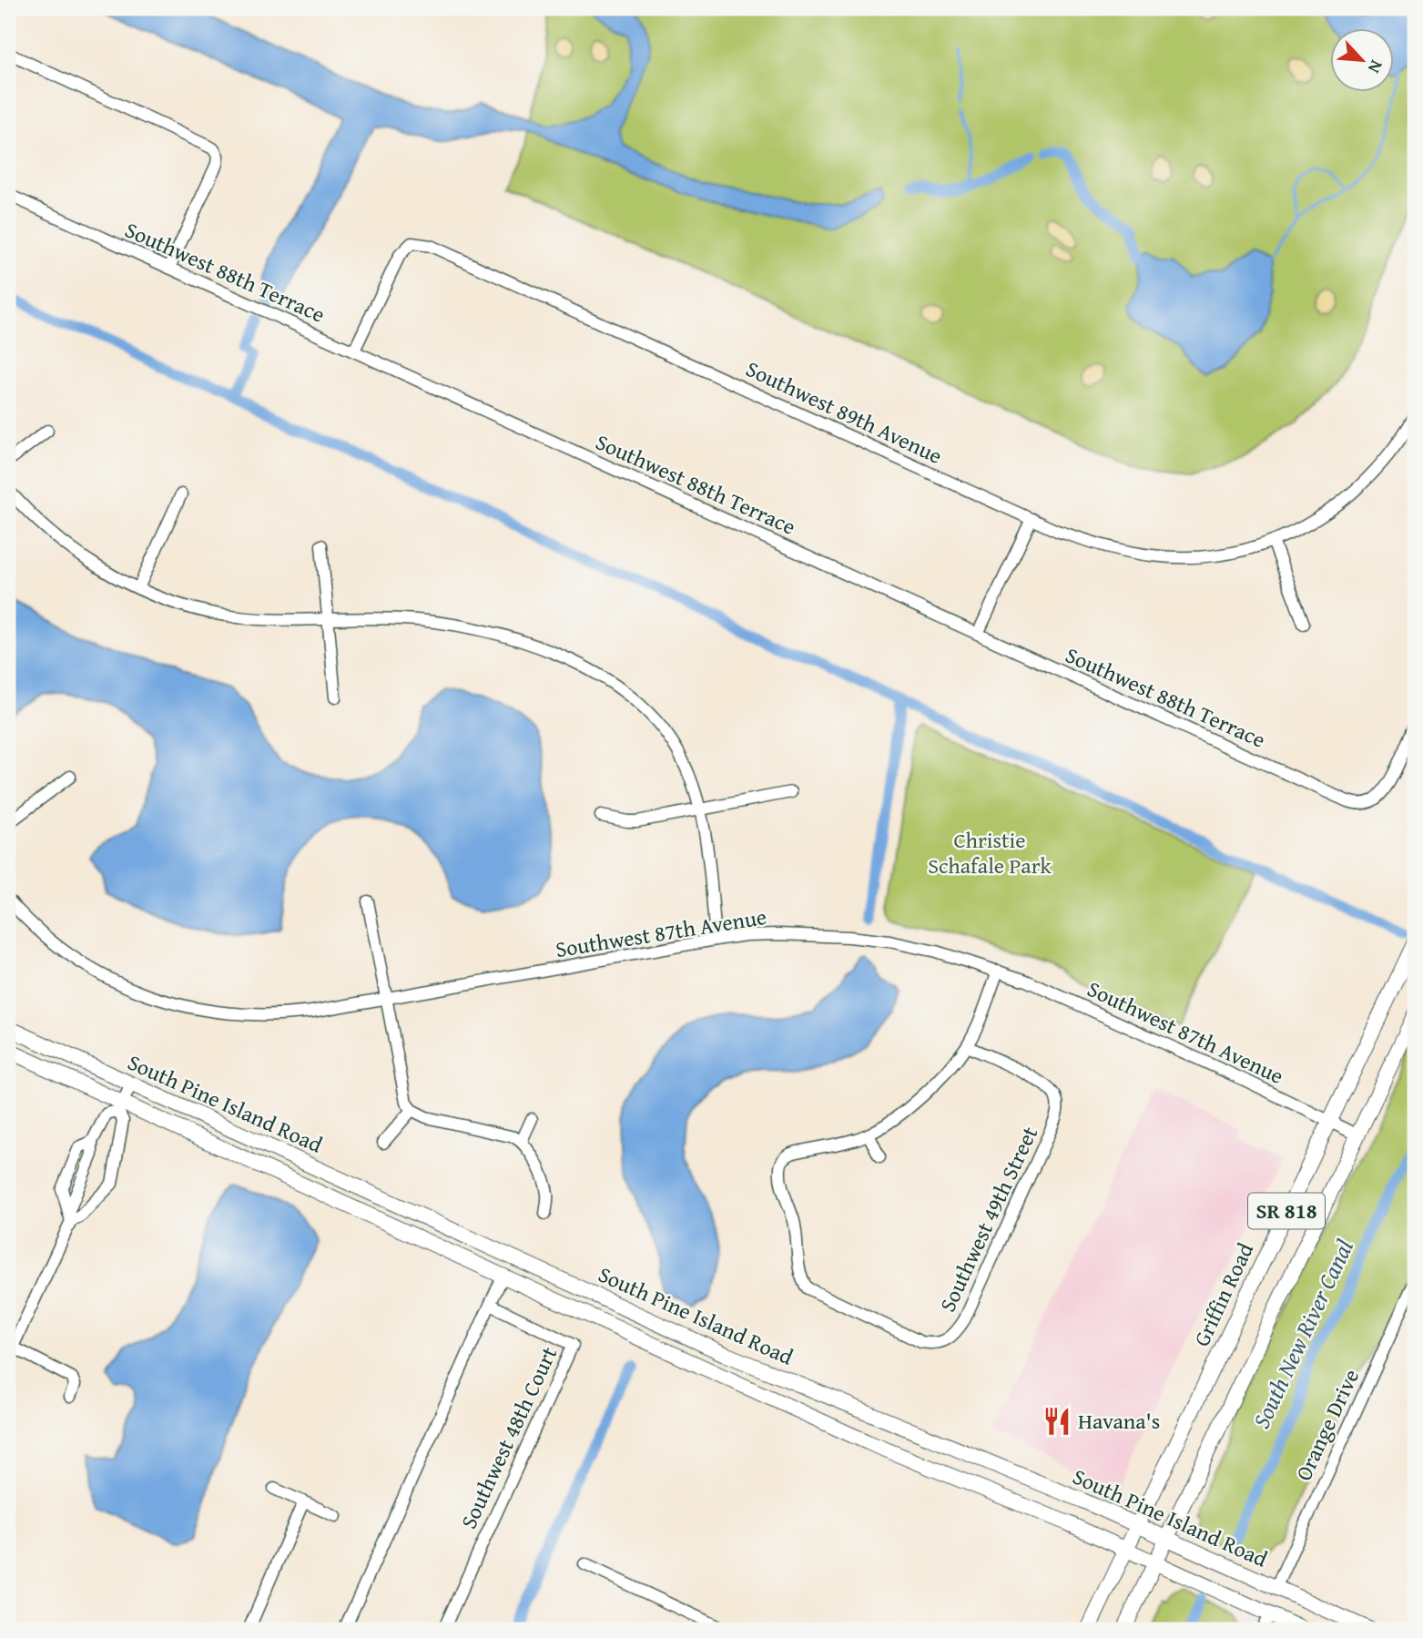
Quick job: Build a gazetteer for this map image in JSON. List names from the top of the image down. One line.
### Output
{"streets":{"main road":["South Pine Island Road","SR 818","Griffin Road"],"street":["Southwest 88th Terrace","Southwest 89th Avenue","Southwest 87th Avenue","Southwest 49th Street","Orange Drive","Southwest 48th Court"]},"crossings":[["Southwest 88th Terrace","Southwest 89th Avenue"],["Southwest 87th Avenue","SR 818"],["Southwest 87th Avenue","Griffin Road"],["South Pine Island Road","SR 818"],["South Pine Island Road","Griffin Road"],["South Pine Island Road","Orange Drive"]],"water":["South New River Canal"],"parks":["Christie Schafale Park"],"places":{"restaurant":["Havana's"]},"north":"bottom right"}
